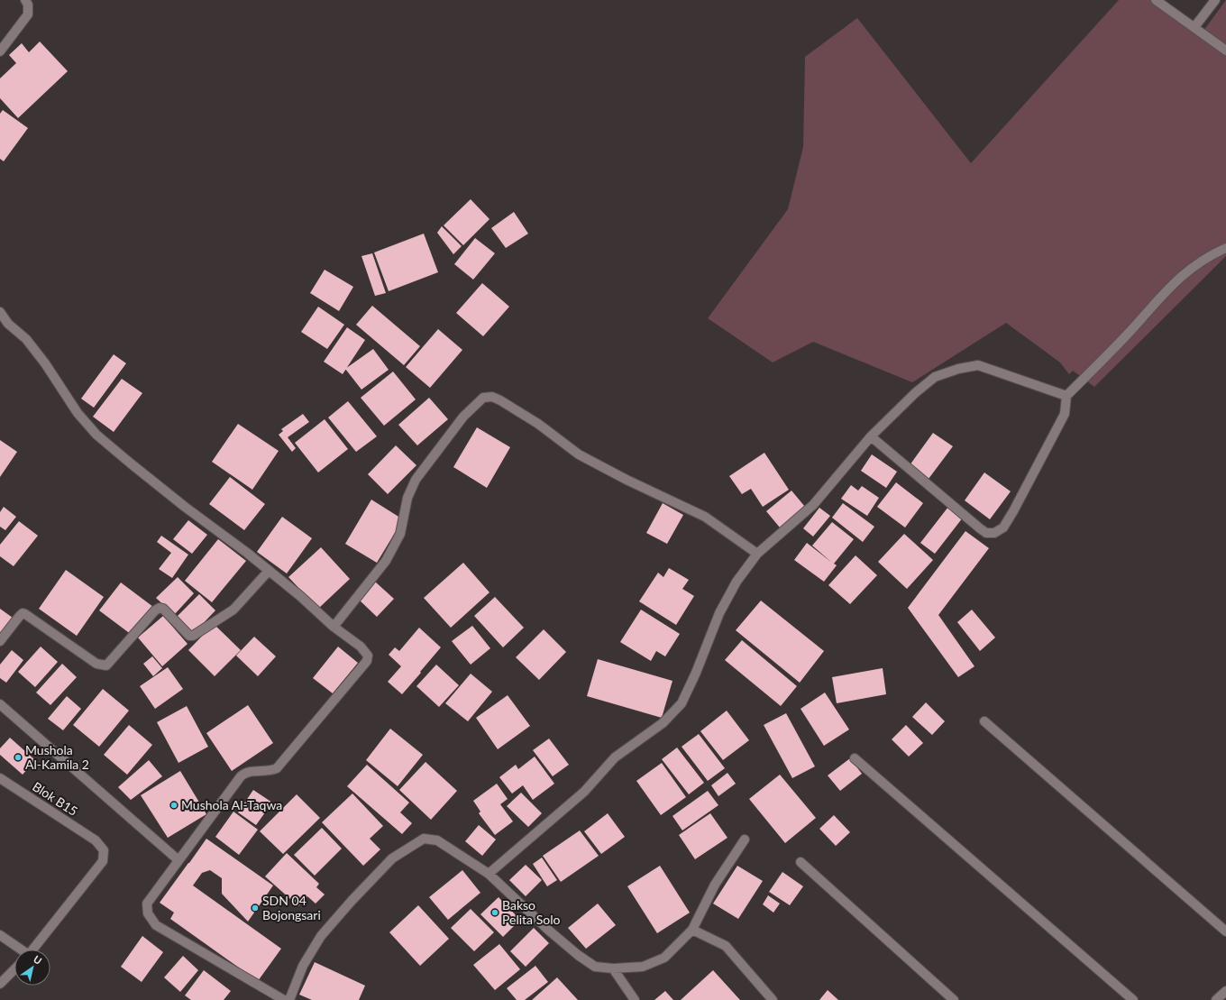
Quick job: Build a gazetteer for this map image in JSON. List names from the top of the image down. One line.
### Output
{"streets":{"street":["Blok B15"]},"places":["Mushola Al-Kamila 2","Mushola Al-Taqwa","SDN 04 Bojongsari","Bakso Pelita Solo"],"north":"top right"}
